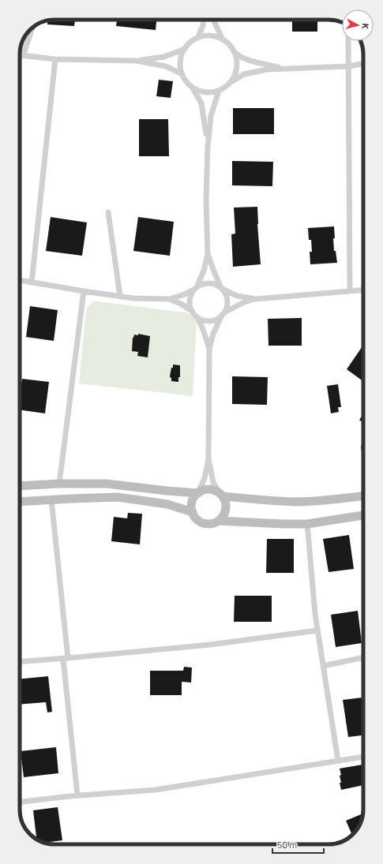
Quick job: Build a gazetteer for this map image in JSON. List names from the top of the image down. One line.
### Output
{"scale_bar":"50 m","north":"right"}
